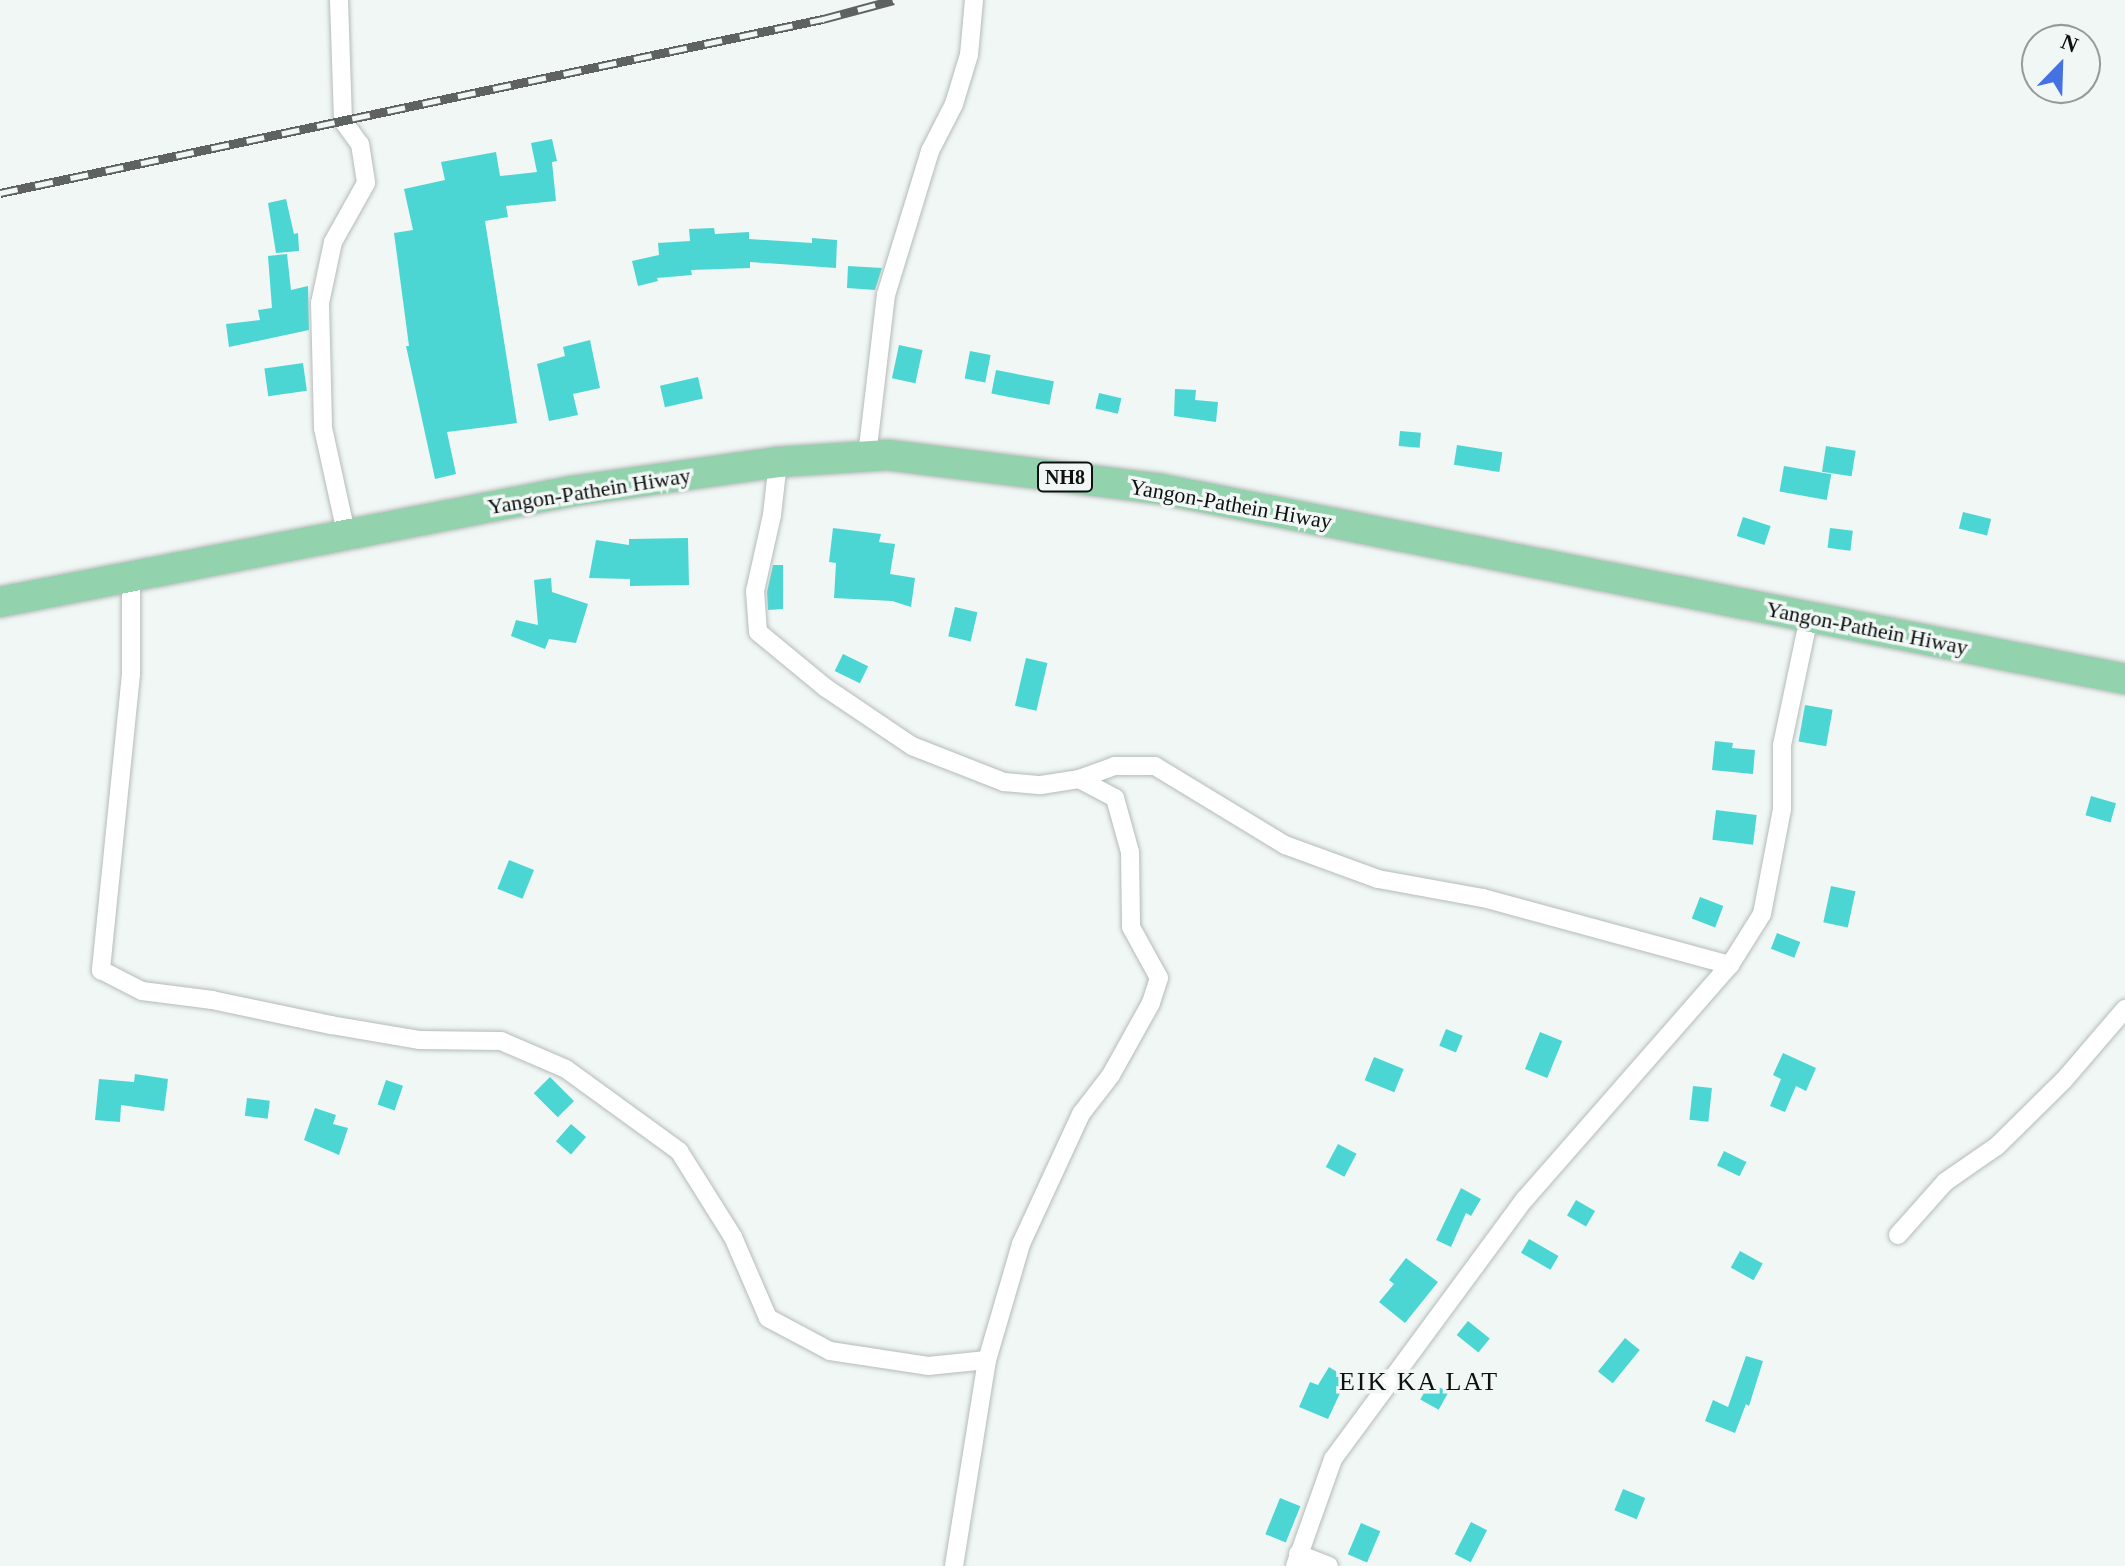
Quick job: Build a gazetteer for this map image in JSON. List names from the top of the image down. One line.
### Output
{"streets":{"highway":["NH8","Yangon-Pathein Hiway"]},"districts":["EIK KA LAT"],"north":"top right"}
